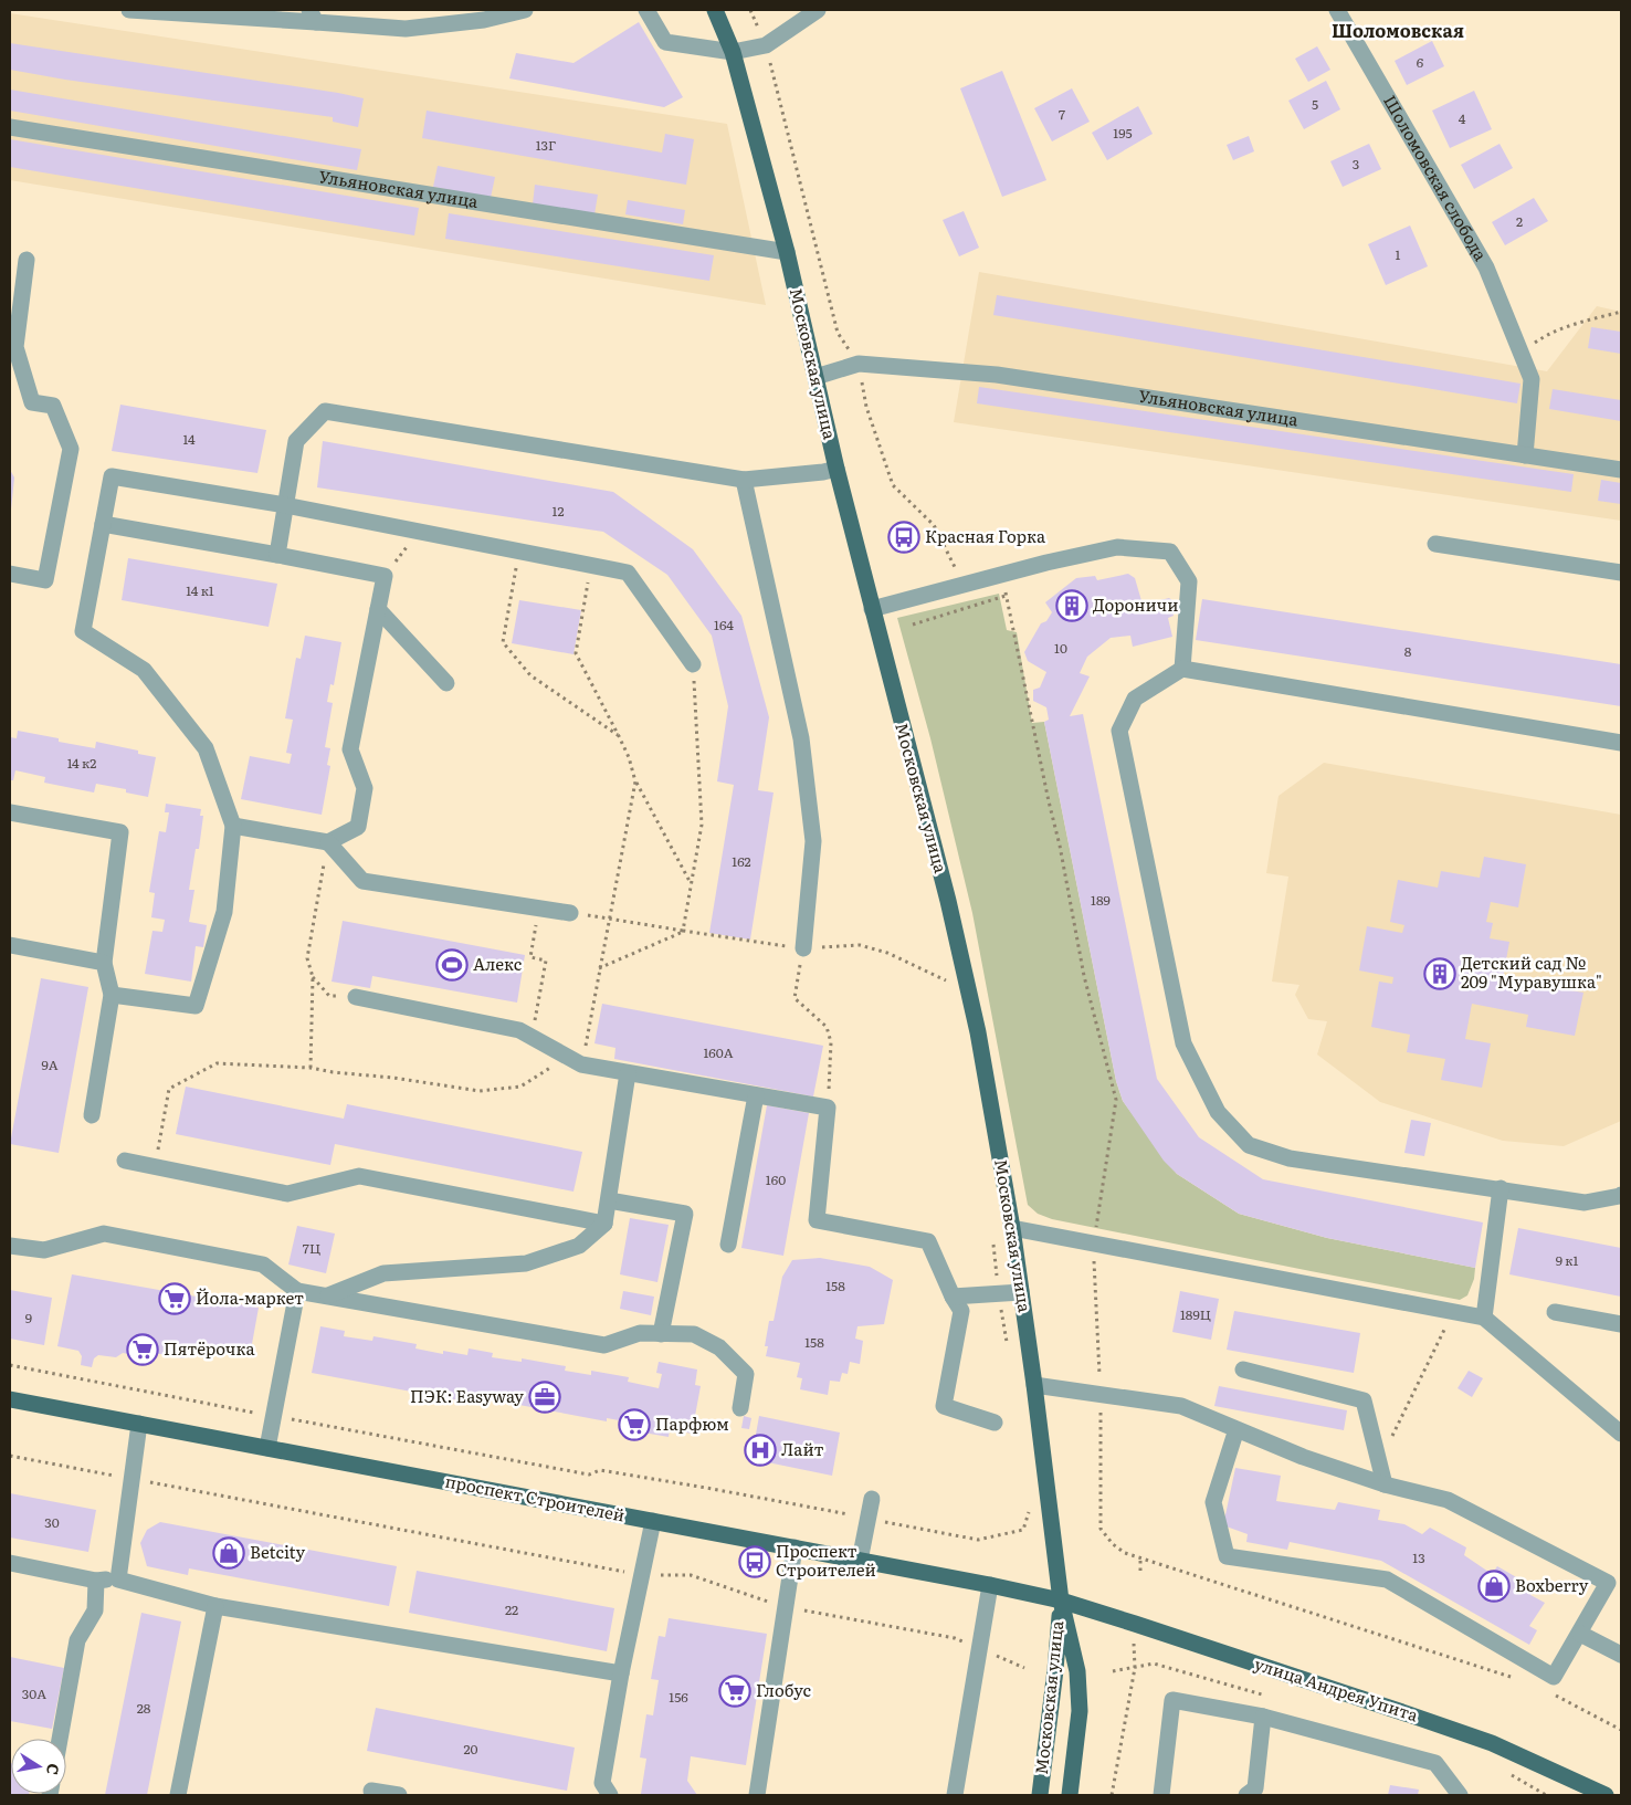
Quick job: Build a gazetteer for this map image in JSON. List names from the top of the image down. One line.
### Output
{"streets":{"main road":["Московская улица","проспект Строителей","улица Андрея Упита"],"street":["Шоломовская слобода","Ульяновская улица"]},"crossings":[["Шоломовская слобода","Ульяновская улица"],["Ульяновская улица","Московская улица"],["Московская улица","проспект Строителей"],["Московская улица","улица Андрея Упита"],["проспект Строителей","улица Андрея Упита"]],"districts":["Шоломовская"],"places":{"bus stop":["Красная Горка","Проспект Строителей"],"building":["Дороничи","Детский сад № 209 \"Муравушка\""],"sports":["Алекс"],"supermarket":["Йола-маркет","Пятёрочка","Парфюм","Глобус"],"office":["ПЭК: Easyway"],"hospital":["Лайт"],"shop":["Betcity","Boxberry"]},"house_numbers":["6","5","7","4","195","13Г","3","2","1","14","12","14 к1","164","10","8","14 к2","162","189","160А","9А","160","7Ц","9 к1","158","189Ц","9","158","30","13","22","30А","156","28","20"],"north":"right"}
